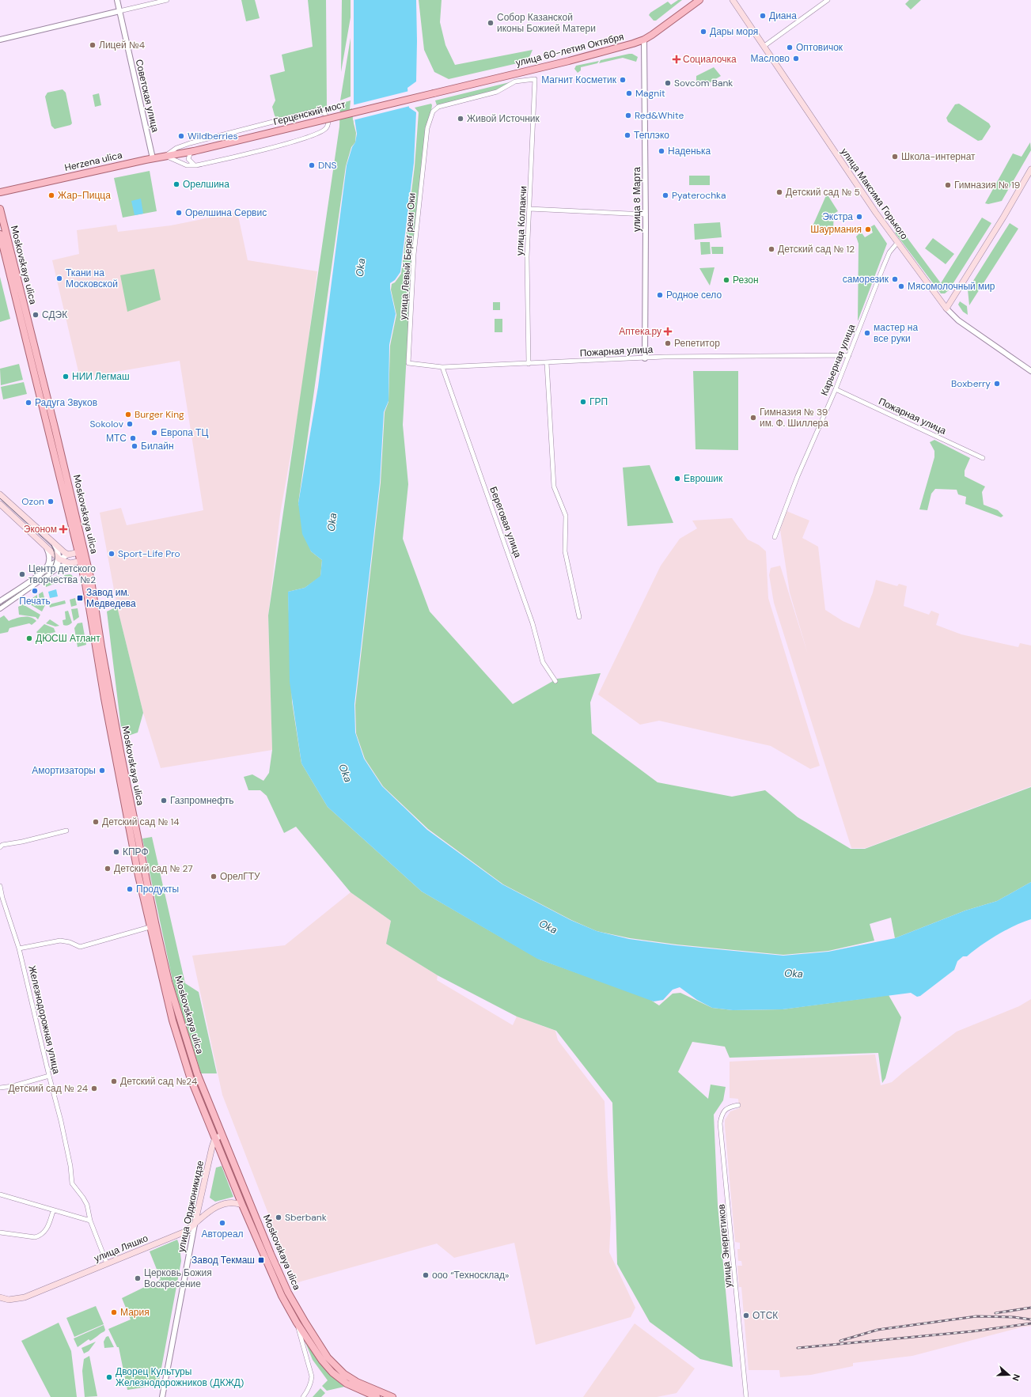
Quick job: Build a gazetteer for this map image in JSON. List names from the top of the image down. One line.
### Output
{"streets":{"main road":["улица 60-летия Октября","Герценский мост","Herzena ulica","улица Максима Горького","Moskovskaya ulica","улица Орджоникидзе","улица Ляшко"],"street":["Советская улица","улица 8 Марта","улица Колпакчи","улица Левый Берег реки Оки","Пожарная улица","Карьерная улица","Береговая улица","Железнодорожная улица","улица Энергетиков"]},"crossings":[["улица 60-летия Октября","Герценский мост"],["улица 60-летия Октября","улица 8 Марта"],["Советская улица","Herzena ulica"],["Герценский мост","Herzena ulica"],["улица Максима Горького","Карьерная улица"],["улица 8 Марта","Пожарная улица"],["улица Колпакчи","улица Левый Берег реки Оки"],["улица Колпакчи","Пожарная улица"],["улица Левый Берег реки Оки","Пожарная улица"],["улица Левый Берег реки Оки","Береговая улица"],["Moskovskaya ulica","улица Орджоникидзе"],["Moskovskaya ulica","улица Ляшко"],["Пожарная улица","Карьерная улица"],["Пожарная улица","Береговая улица"],["Железнодорожная улица","улица Ляшко"],["улица Орджоникидзе","улица Ляшко"]],"water":["Oka"],"places":{"other":["Диана","Собор Казанской иконы Божией Матери","Дары моря","Лицей №4","Оптовичок","Маслово","Магнит Косметик","Sovcom Bank","Magnit","Red&White","Живой Источник","Теплэко","Wildberries","Наденька","Школа-интернат","DNS","Орелшина","Гимназия № 19","Детский сад № 5","Жар-Пицца","Pyaterochka","Орелшина Сервис","Экстра","Шаурмания","Детский сад № 12","Ткани на Московской","саморезик","Резон","Мясомолочный мир","Родное село","СДЭК","мастер на все руки","Репетитор","НИИ Легмаш","Boxberry","ГРП","Радуга Звуков","Burger King","Гимназия № 39 им. Ф. Шиллера","Sokolov","Европа ТЦ","МТС","Билайн","Еврошик","Ozon","Sport-Life Pro","Центр детского творчества №2","Печать","ДЮСШ Атлант","Амортизаторы","Газпромнефть","Детский сад № 14","КПРФ","Детский сад № 27","ОрелГТУ","Продукты","Детский сад №24","Детский сад № 24","Sberbank","Автореал","ооо “Техносклад»","Церковь Божия Воскресение","Мария","ОТСК","Дворец Культуры Железнодорожников (ДКЖД)"],"health":["Социалочка","Аптека.ру","Эконом"],"transit":["Завод им. Медведева","Завод Текмаш"]},"north":"right"}
